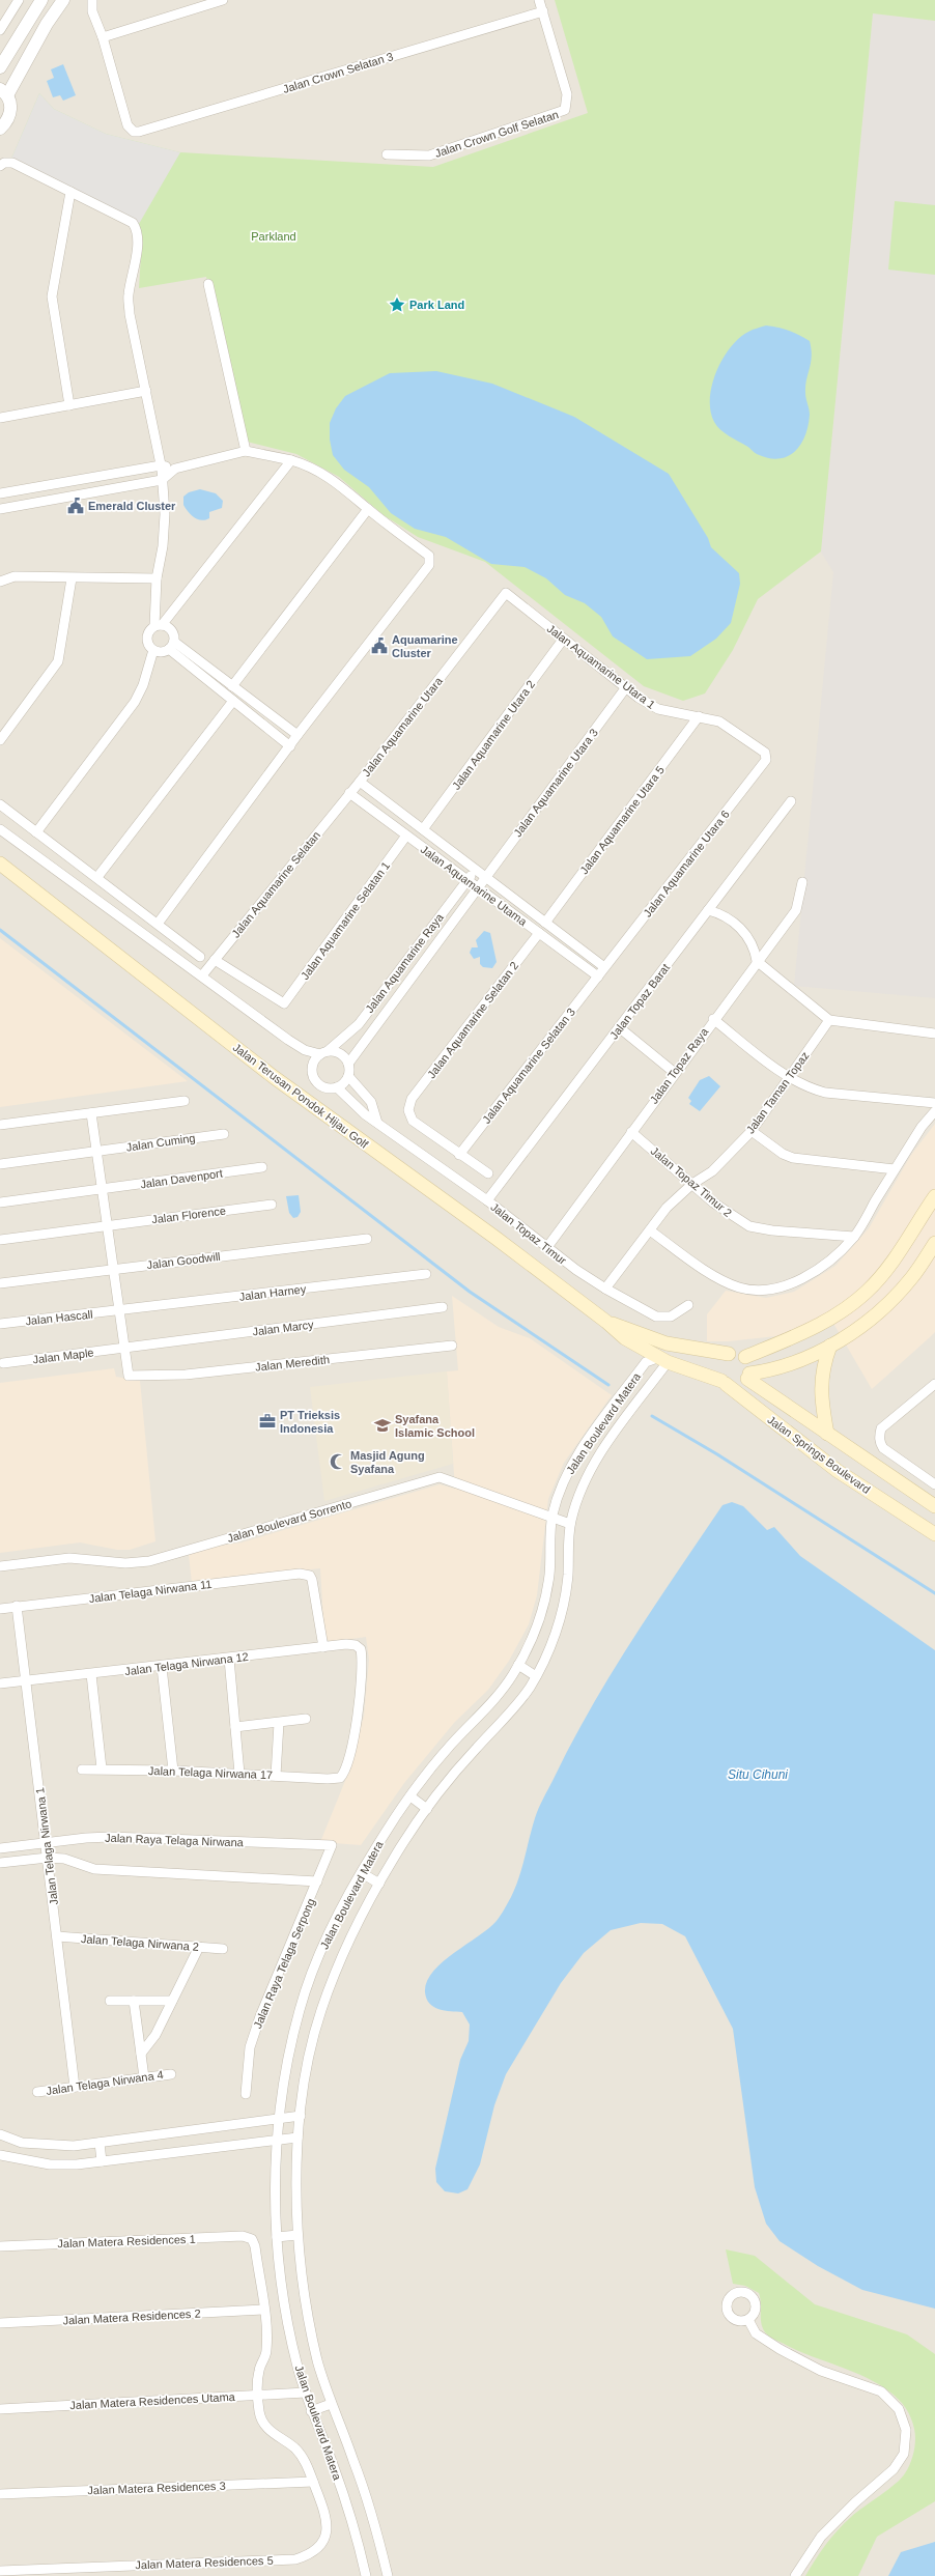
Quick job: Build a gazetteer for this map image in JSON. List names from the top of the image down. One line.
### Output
{"streets":{"main road":["Jalan Terusan Pondok Hijau Golf","Jalan Springs Boulevard"],"street":["Jalan Crown Selatan 3","Jalan Crown Golf Selatan","Jalan Aquamarine Utara 1","Jalan Aquamarine Utara","Jalan Aquamarine Utara 2","Jalan Aquamarine Utara 3","Jalan Aquamarine Utara 5","Jalan Aquamarine Utara 6","Jalan Aquamarine Selatan","Jalan Aquamarine Utama","Jalan Aquamarine Selatan 1","Jalan Aquamarine Raya","Jalan Topaz Barat","Jalan Aquamarine Selatan 2","Jalan Aquamarine Selatan 3","Jalan Topaz Raya","Jalan Taman Topaz","Jalan Cuming","Jalan Davenport","Jalan Topaz Timur 2","Jalan Florence","Jalan Topaz Timur","Jalan Goodwill","Jalan Harney","Jalan Hascall","Jalan Marcy","Jalan Maple","Jalan Meredith","Jalan Boulevard Matera","Jalan Boulevard Sorrento","Jalan Telaga Nirwana 11","Jalan Telaga Nirwana 12","Jalan Telaga Nirwana 17","Jalan Raya Telaga Nirwana","Jalan Telaga Nirwana 1","Jalan Telaga Nirwana 2","Jalan Raya Telaga Serpong","Jalan Telaga Nirwana 4","Jalan Matera Residences 1","Jalan Matera Residences 2","Jalan Matera Residences Utama","Jalan Matera Residences 3","Jalan Matera Residences 5"]},"crossings":[["Jalan Crown Selatan 3","Jalan Crown Golf Selatan"],["Jalan Aquamarine Utara 1","Jalan Aquamarine Utara"],["Jalan Aquamarine Utara 1","Jalan Aquamarine Utara 2"],["Jalan Aquamarine Utara 1","Jalan Aquamarine Utara 3"],["Jalan Aquamarine Utara 1","Jalan Aquamarine Utara 5"],["Jalan Aquamarine Utara 1","Jalan Aquamarine Utara 6"],["Jalan Aquamarine Utara","Jalan Aquamarine Selatan"],["Jalan Aquamarine Utara","Jalan Aquamarine Utama"],["Jalan Aquamarine Utara 2","Jalan Aquamarine Utama"],["Jalan Aquamarine Utara 3","Jalan Aquamarine Utama"],["Jalan Aquamarine Utara 3","Jalan Aquamarine Raya"],["Jalan Aquamarine Utara 5","Jalan Aquamarine Utama"],["Jalan Aquamarine Utara 6","Jalan Aquamarine Utama"],["Jalan Aquamarine Utara 6","Jalan Aquamarine Selatan 3"],["Jalan Aquamarine Selatan","Jalan Aquamarine Utama"],["Jalan Aquamarine Selatan","Jalan Aquamarine Selatan 1"],["Jalan Aquamarine Utama","Jalan Aquamarine Selatan 1"],["Jalan Aquamarine Utama","Jalan Aquamarine Raya"],["Jalan Aquamarine Utama","Jalan Aquamarine Selatan 2"],["Jalan Aquamarine Utama","Jalan Aquamarine Selatan 3"],["Jalan Aquamarine Raya","Jalan Topaz Timur"],["Jalan Topaz Barat","Jalan Topaz Timur"],["Jalan Aquamarine Selatan 2","Jalan Aquamarine Selatan 3"],["Jalan Topaz Raya","Jalan Topaz Timur 2"],["Jalan Topaz Raya","Jalan Topaz Timur"],["Jalan Taman Topaz","Jalan Topaz Timur 2"],["Jalan Taman Topaz","Jalan Topaz Timur"],["Jalan Terusan Pondok Hijau Golf","Jalan Boulevard Matera"],["Jalan Terusan Pondok Hijau Golf","Jalan Springs Boulevard"],["Jalan Harney","Jalan Hascall"],["Jalan Marcy","Jalan Maple"],["Jalan Marcy","Jalan Meredith"],["Jalan Maple","Jalan Meredith"],["Jalan Boulevard Matera","Jalan Boulevard Sorrento"],["Jalan Boulevard Matera","Jalan Matera Residences Utama"],["Jalan Telaga Nirwana 11","Jalan Telaga Nirwana 12"],["Jalan Telaga Nirwana 11","Jalan Telaga Nirwana 1"],["Jalan Telaga Nirwana 12","Jalan Telaga Nirwana 17"],["Jalan Telaga Nirwana 12","Jalan Telaga Nirwana 1"],["Jalan Raya Telaga Nirwana","Jalan Telaga Nirwana 1"],["Jalan Raya Telaga Nirwana","Jalan Raya Telaga Serpong"],["Jalan Telaga Nirwana 1","Jalan Telaga Nirwana 2"],["Jalan Telaga Nirwana 1","Jalan Telaga Nirwana 4"],["Jalan Matera Residences 1","Jalan Matera Residences 2"],["Jalan Matera Residences 3","Jalan Matera Residences 5"]],"water":["Situ Cihuni"],"parks":["Parkland"],"places":{"place":["Park Land"],"public building":["Emerald Cluster","Aquamarine Cluster"],"office":["PT Trieksis Indonesia"],"school or university":["Syafana Islamic School"],"mosque":["Masjid Agung Syafana"]}}
